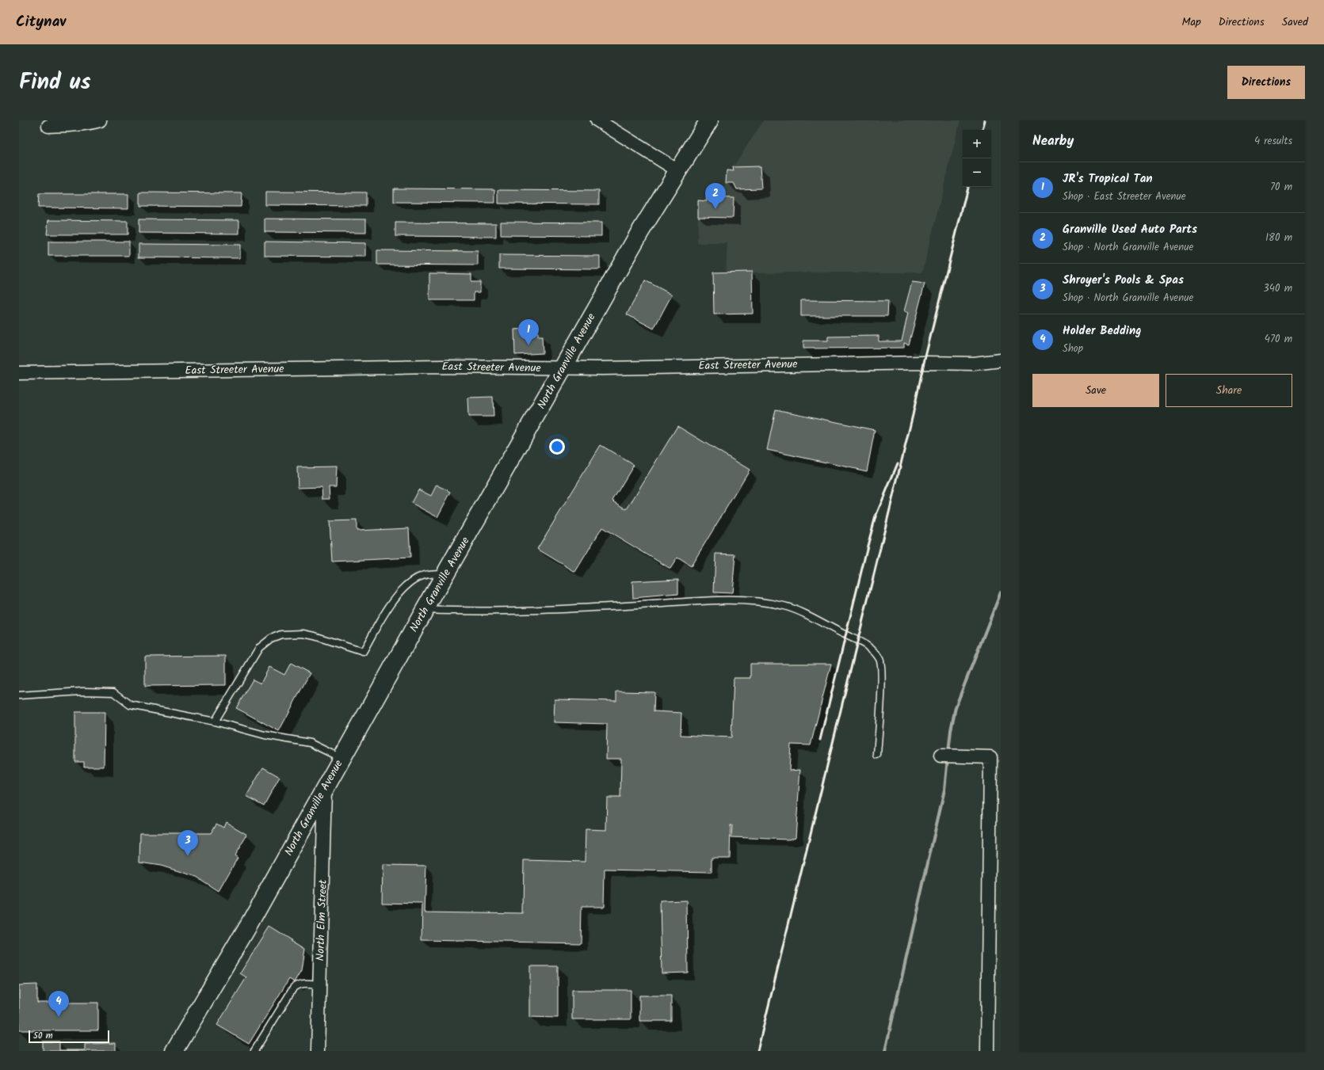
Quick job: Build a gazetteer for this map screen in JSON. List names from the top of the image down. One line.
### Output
{"streets":{"main road":["North Granville Avenue"],"street":["East Streeter Avenue","North Elm Street"]},"crossings":[["North Granville Avenue","East Streeter Avenue"],["North Granville Avenue","North Elm Street"]],"scale_bar":"50 m","page":{"header":"Citynav","nav":["Map","Directions","Saved"],"title":"Find us","buttons":["Directions",["Save","Share"]],"heading":["Nearby","4 results"],"map_buttons":["+","−"],"list":[{"mark":"1","name":"JR's Tropical Tan","note":"Shop · East Streeter Avenue","value":"70 m"},{"mark":"2","name":"Granville Used Auto Parts","note":"Shop · North Granville Avenue","value":"180 m"},{"mark":"3","name":"Shroyer's Pools & Spas","note":"Shop · North Granville Avenue","value":"340 m"},{"mark":"4","name":"Holder Bedding","note":"Shop","value":"470 m"}],"pins":["2","1","3","4"],"scale":"50 m"}}
